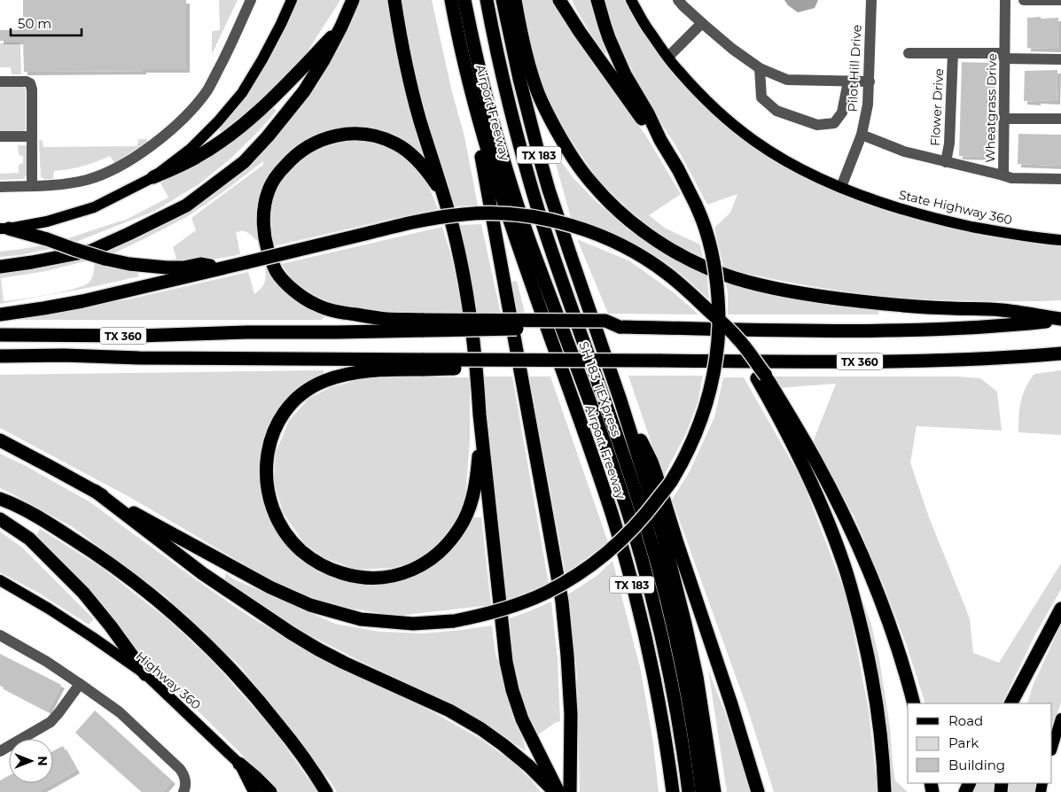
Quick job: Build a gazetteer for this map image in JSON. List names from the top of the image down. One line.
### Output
{"streets":{"highway":["Airport Freeway","TX 183","TX 360","SH 183 TEXpress"],"main road":["State Highway 360","Highway 360"],"street":["Pilot Hill Drive","Flower Drive","Wheatgrass Drive"]},"crossings":[["Pilot Hill Drive","Wheatgrass Drive"],["Pilot Hill Drive","State Highway 360"],["Flower Drive","Wheatgrass Drive"]],"legend":["Road","Park","Building"],"scale_bar":"50 m","north":"right"}
